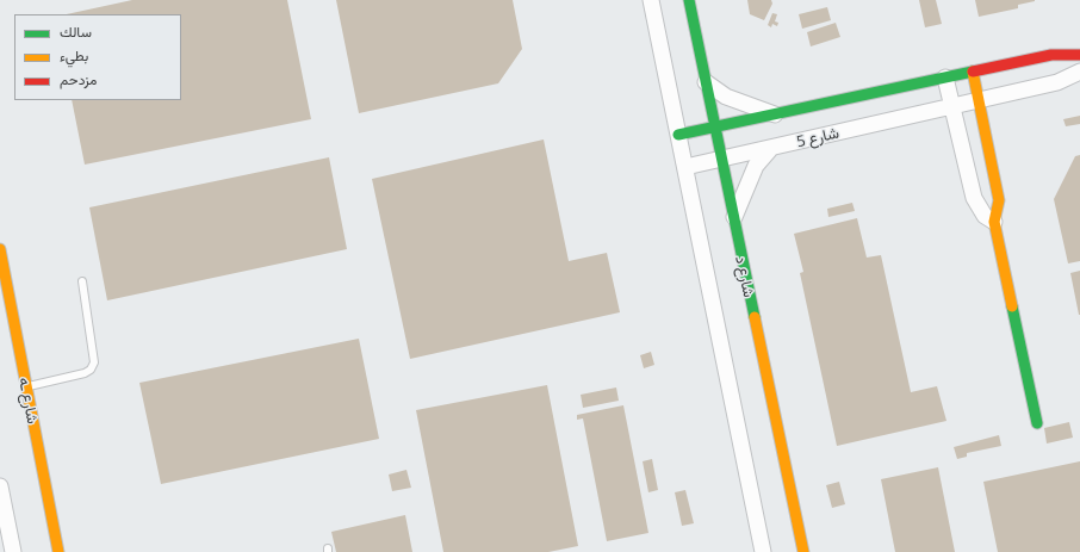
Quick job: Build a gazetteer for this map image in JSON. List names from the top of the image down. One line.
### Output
{"streets":{"street":["شارع 5","شارع د","شارع ـه"]},"crossings":[["شارع 5","شارع د"]],"legend":["سالك","بطيء","مزدحم"]}
